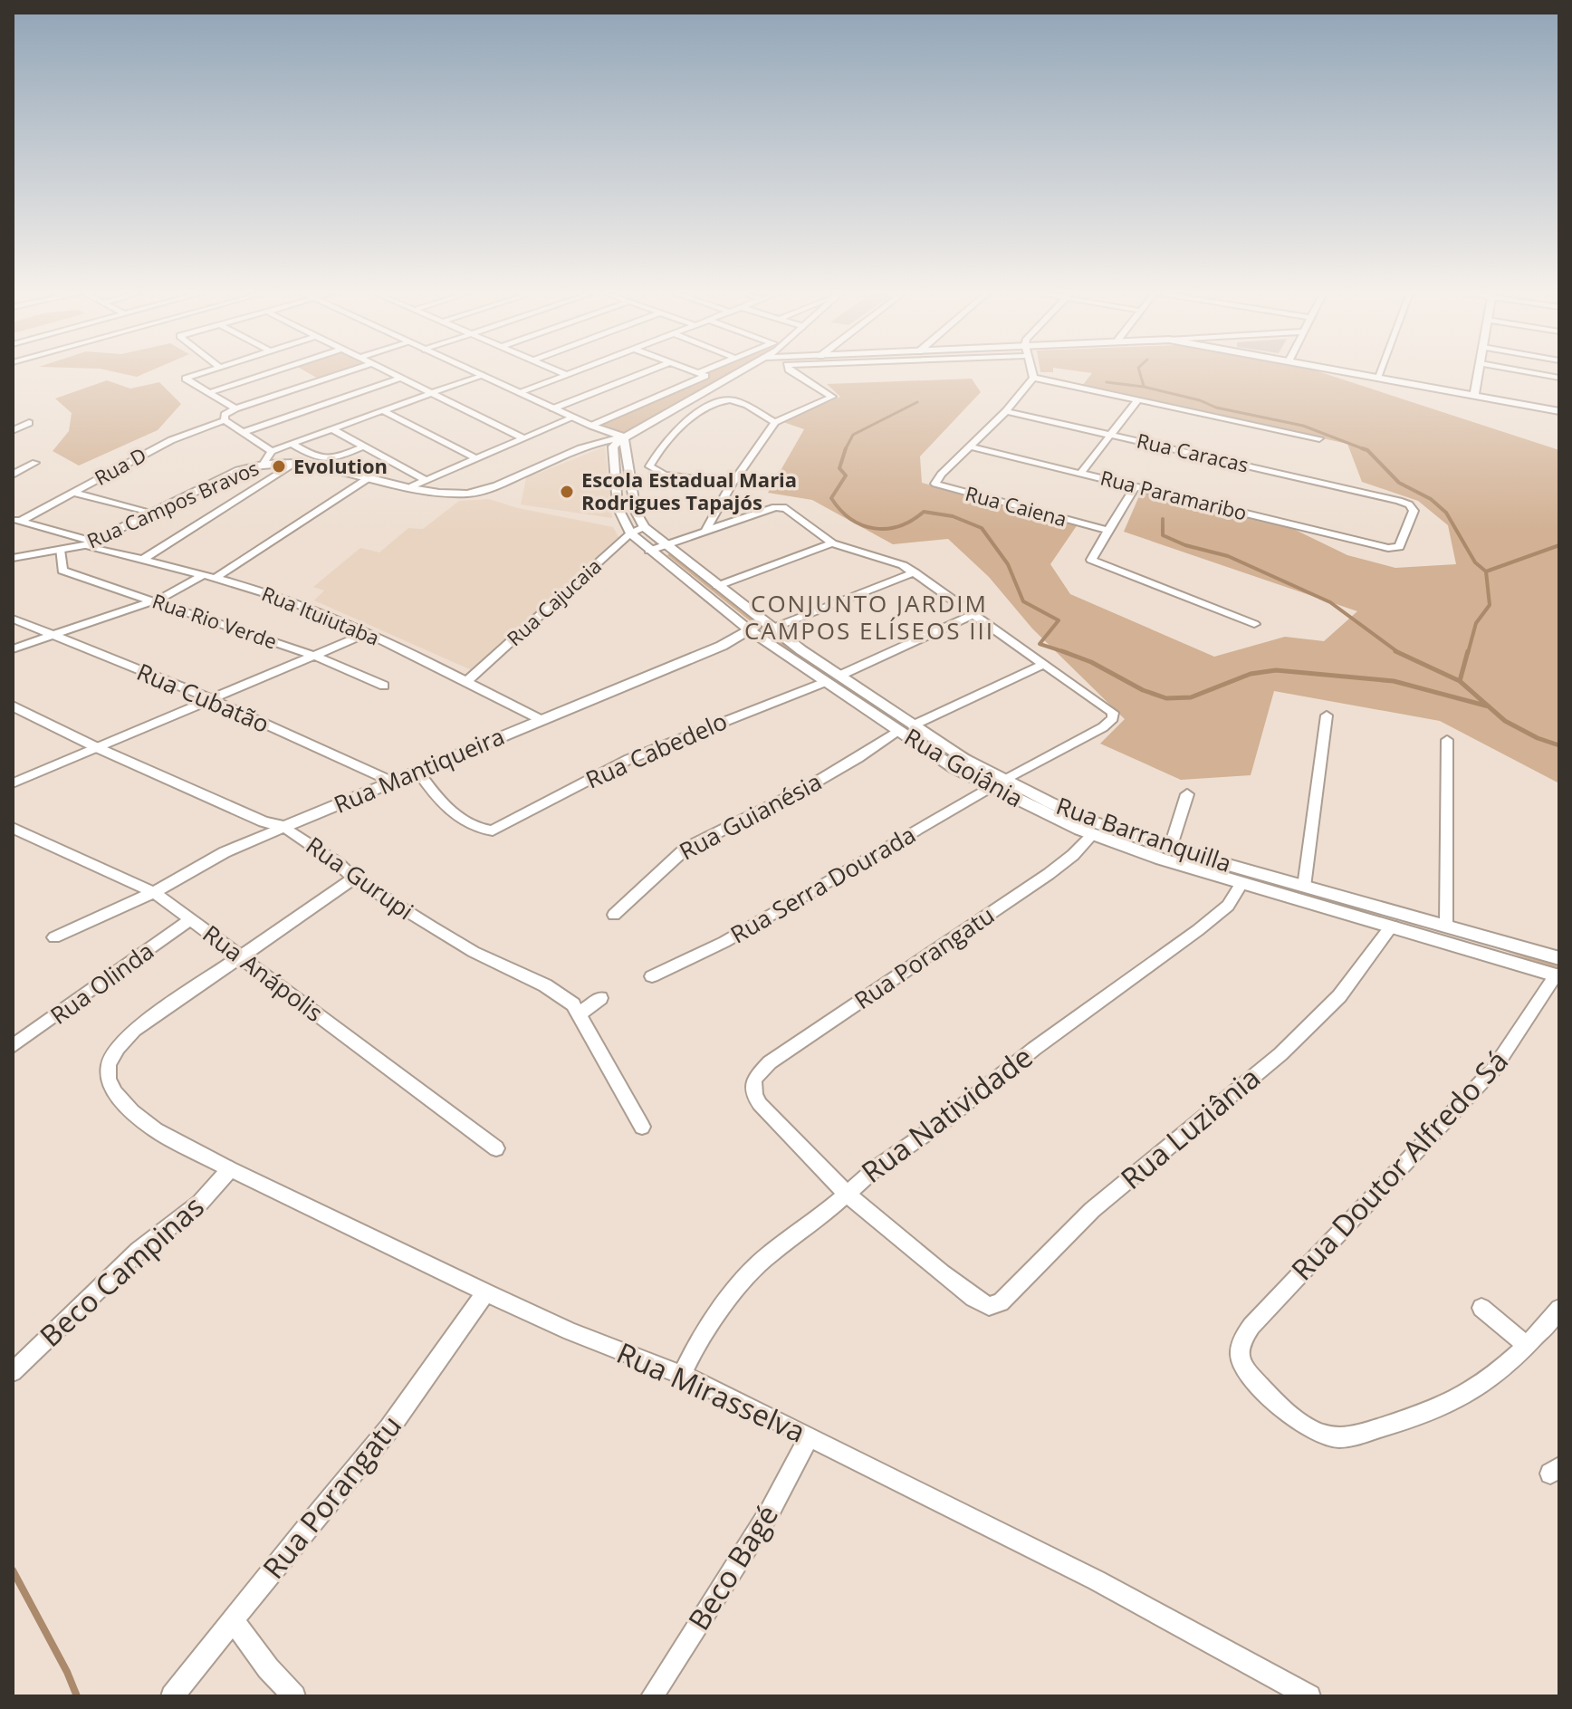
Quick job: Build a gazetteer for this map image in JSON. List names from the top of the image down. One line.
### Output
{"streets":{"street":["Rua Caracas","Rua D","Rua Paramaribo","Rua Campos Bravos","Rua Caiena","Rua Cajucaia","Rua Ituiutaba","Rua Rio Verde","Rua Cubatão","Rua Cabedelo","Rua Goiânia","Rua Mantiqueira","Rua Guianésia","Rua Barranquilla","Rua Gurupi","Rua Serra Dourada","Rua Porangatu","Rua Anápolis","Rua Olinda","Rua Natividade","Rua Luziânia","Rua Doutor Alfredo Sá","Beco Campinas","Rua Mirasselva","Beco Bagé"]},"crossings":[["Rua Caracas","Rua Paramaribo"],["Rua D","Rua Ituiutaba"],["Rua Paramaribo","Rua Caiena"],["Rua Campos Bravos","Rua Ituiutaba"],["Rua Campos Bravos","Rua Rio Verde"],["Rua Campos Bravos","Rua Goiânia"],["Rua Cajucaia","Rua Ituiutaba"],["Rua Cajucaia","Rua Goiânia"],["Rua Ituiutaba","Rua Mantiqueira"],["Rua Cubatão","Rua Mantiqueira"],["Rua Cabedelo","Rua Goiânia"],["Rua Cabedelo","Rua Mantiqueira"],["Rua Goiânia","Rua Mantiqueira"],["Rua Goiânia","Rua Guianésia"],["Rua Goiânia","Rua Barranquilla"],["Rua Goiânia","Rua Serra Dourada"],["Rua Mantiqueira","Rua Barranquilla"],["Rua Mantiqueira","Rua Gurupi"],["Rua Mantiqueira","Rua Anápolis"],["Rua Barranquilla","Rua Serra Dourada"],["Rua Barranquilla","Rua Porangatu"],["Rua Barranquilla","Rua Doutor Alfredo Sá"],["Rua Porangatu","Rua Natividade"],["Rua Porangatu","Rua Luziânia"],["Rua Porangatu","Rua Mirasselva"],["Rua Anápolis","Rua Olinda"],["Rua Anápolis","Rua Mirasselva"],["Rua Natividade","Rua Luziânia"],["Rua Natividade","Rua Mirasselva"],["Beco Campinas","Rua Mirasselva"],["Rua Mirasselva","Beco Bagé"]],"districts":["CONJUNTO JARDIM CAMPOS ELÍSEOS III"],"places":["Evolution","Escola Estadual Maria Rodrigues Tapajós"]}
